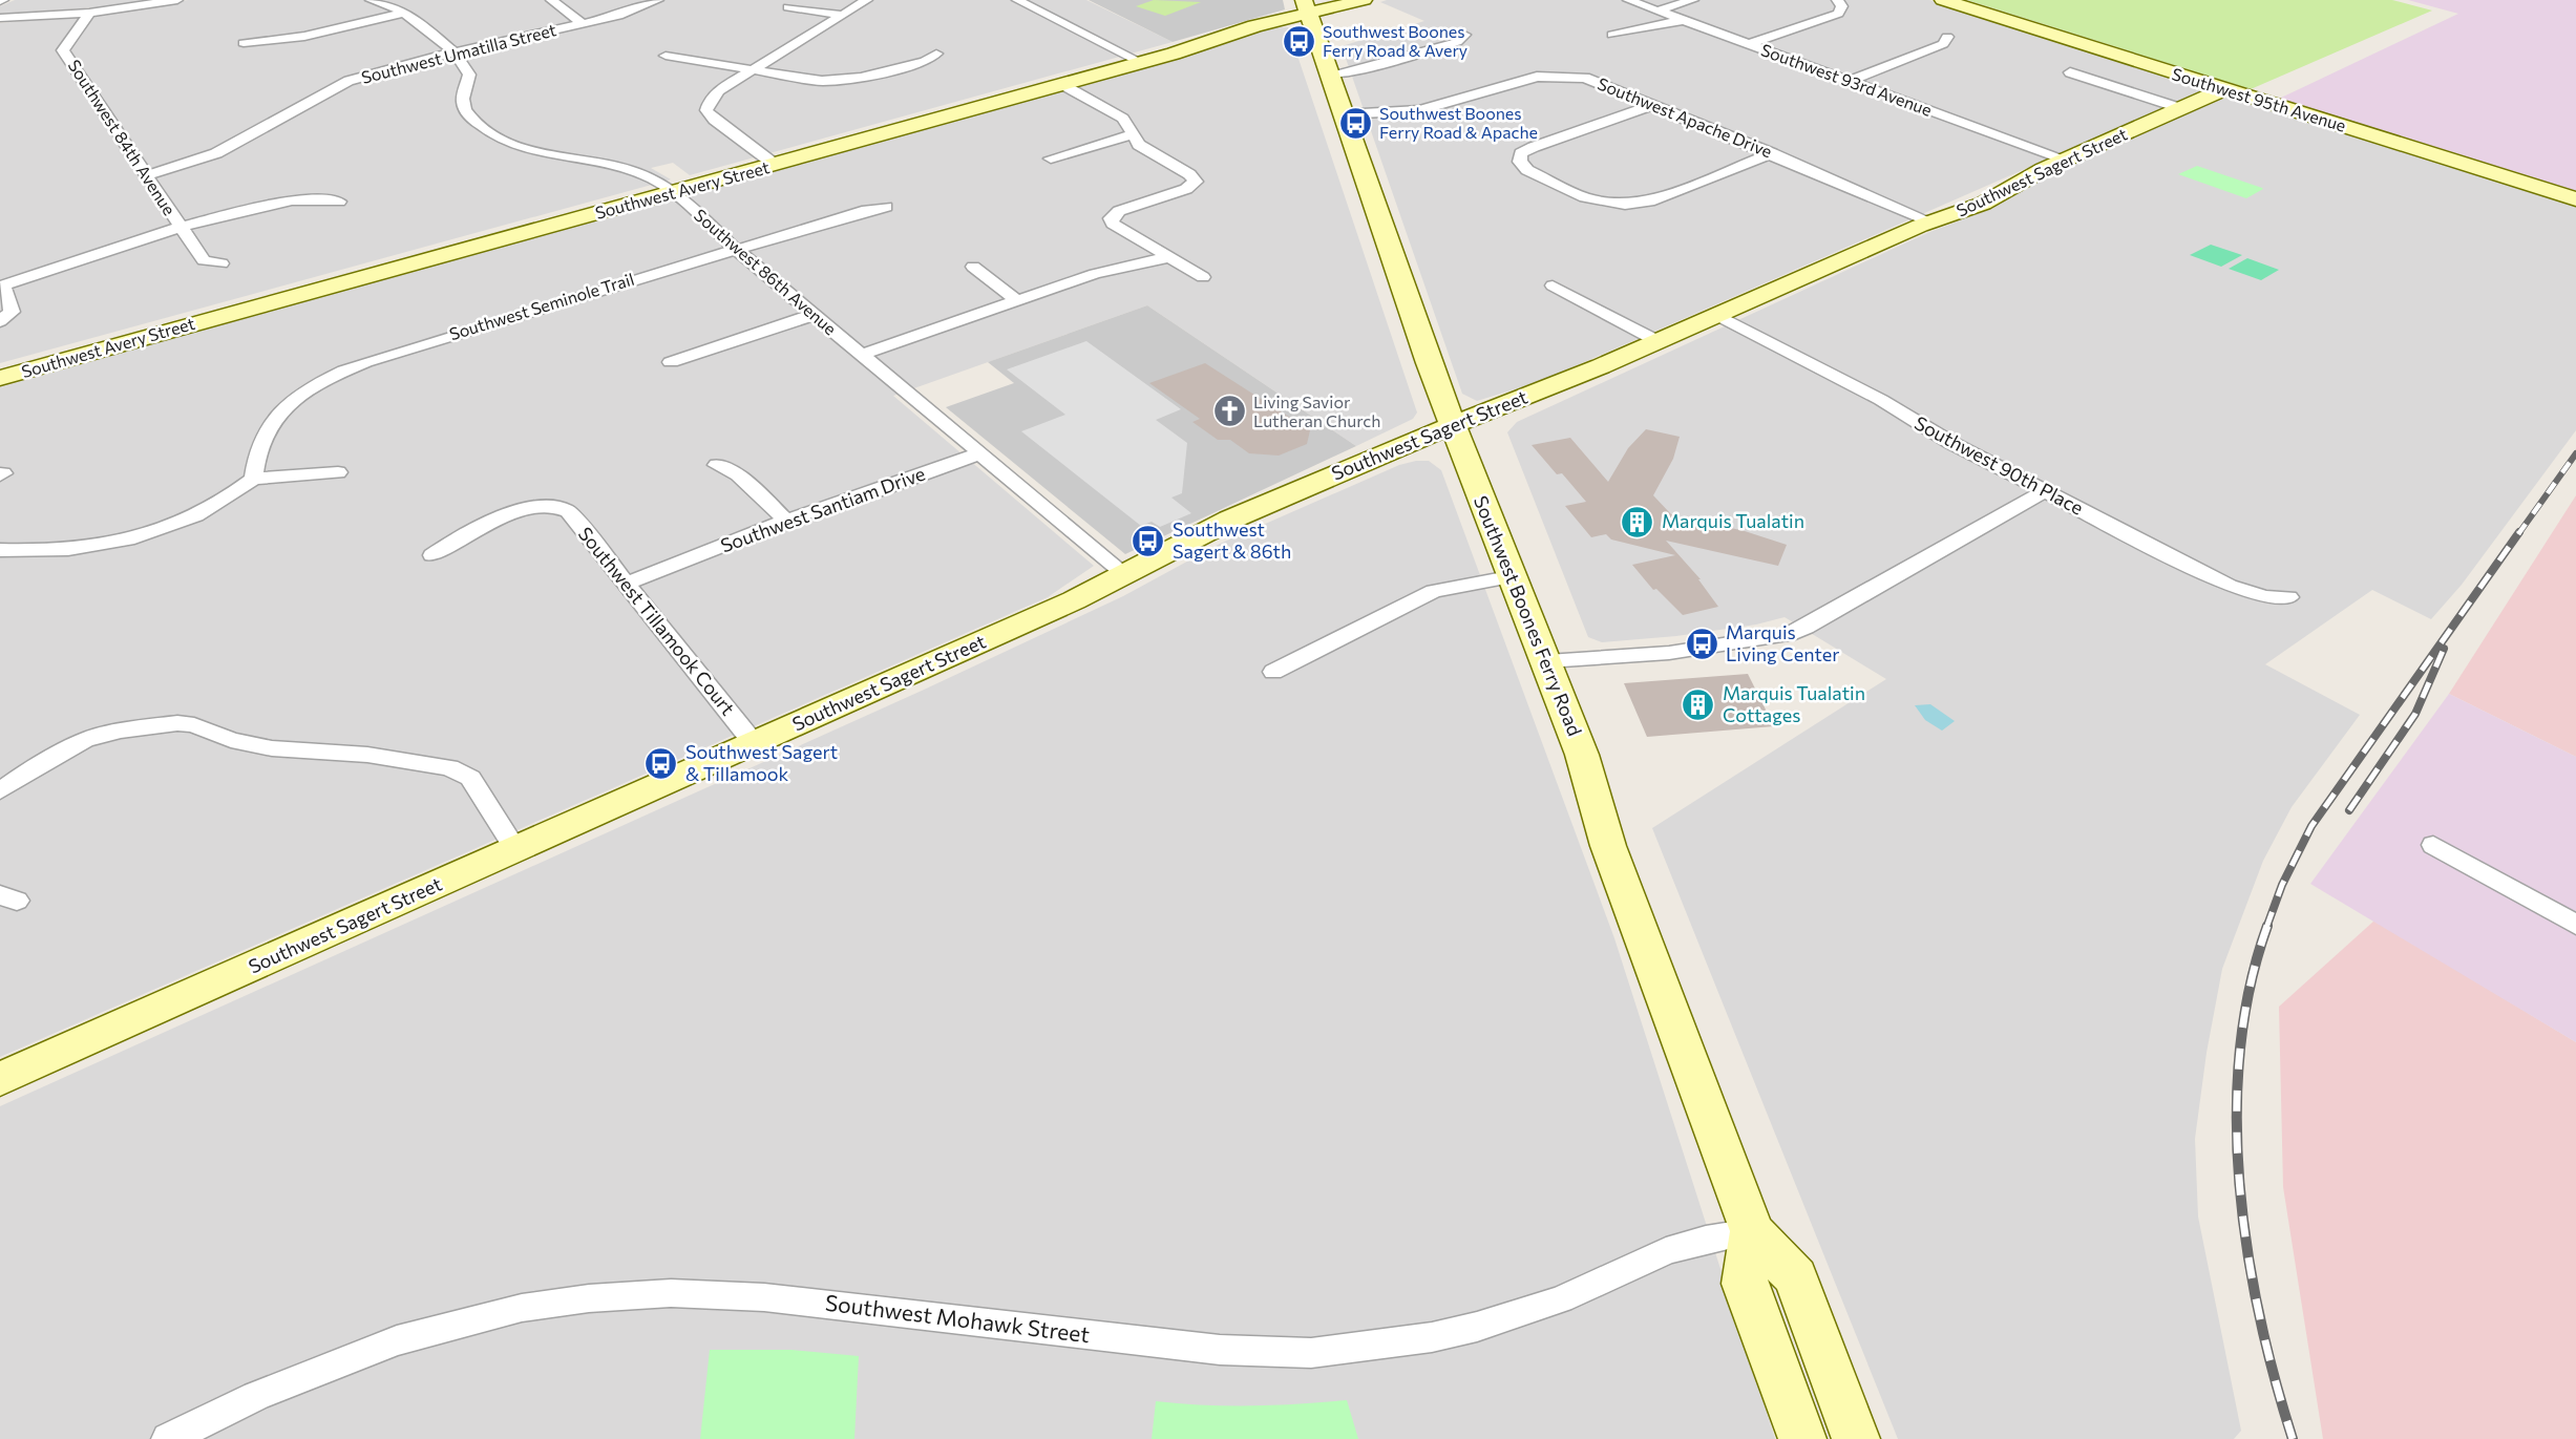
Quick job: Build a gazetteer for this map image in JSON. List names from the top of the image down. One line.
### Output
{"streets":{"street":["Southwest Umatilla Street","Southwest 93rd Avenue","Southwest 95th Avenue","Southwest Apache Drive","Southwest 84th Avenue","Southwest Sagert Street","Southwest Avery Street","Southwest 86th Avenue","Southwest Seminole Trail","Southwest 90th Place","Southwest Santiam Drive","Southwest Boones Ferry Road","Southwest Tillamook Court","Southwest Mohawk Street"]},"crossings":[["Southwest Umatilla Street","Southwest 84th Avenue"],["Southwest Umatilla Street","Southwest 86th Avenue"],["Southwest 93rd Avenue","Southwest Sagert Street"],["Southwest 95th Avenue","Southwest Sagert Street"],["Southwest Apache Drive","Southwest Sagert Street"],["Southwest Apache Drive","Southwest Boones Ferry Road"],["Southwest Sagert Street","Southwest 86th Avenue"],["Southwest Sagert Street","Southwest 90th Place"],["Southwest Sagert Street","Southwest Boones Ferry Road"],["Southwest Sagert Street","Southwest Tillamook Court"],["Southwest Avery Street","Southwest 86th Avenue"],["Southwest Avery Street","Southwest Boones Ferry Road"],["Southwest 86th Avenue","Southwest Seminole Trail"],["Southwest 86th Avenue","Southwest Santiam Drive"],["Southwest Santiam Drive","Southwest Tillamook Court"],["Southwest Boones Ferry Road","Southwest Mohawk Street"]],"places":{"bus stop":["Southwest Boones Ferry Road & Avery","Southwest Boones Ferry Road & Apache","Southwest Sagert & 86th","Marquis Living Center","Southwest Sagert & Tillamook"],"church":["Living Savior Lutheran Church"],"building":["Marquis Tualatin","Marquis Tualatin Cottages"]}}
